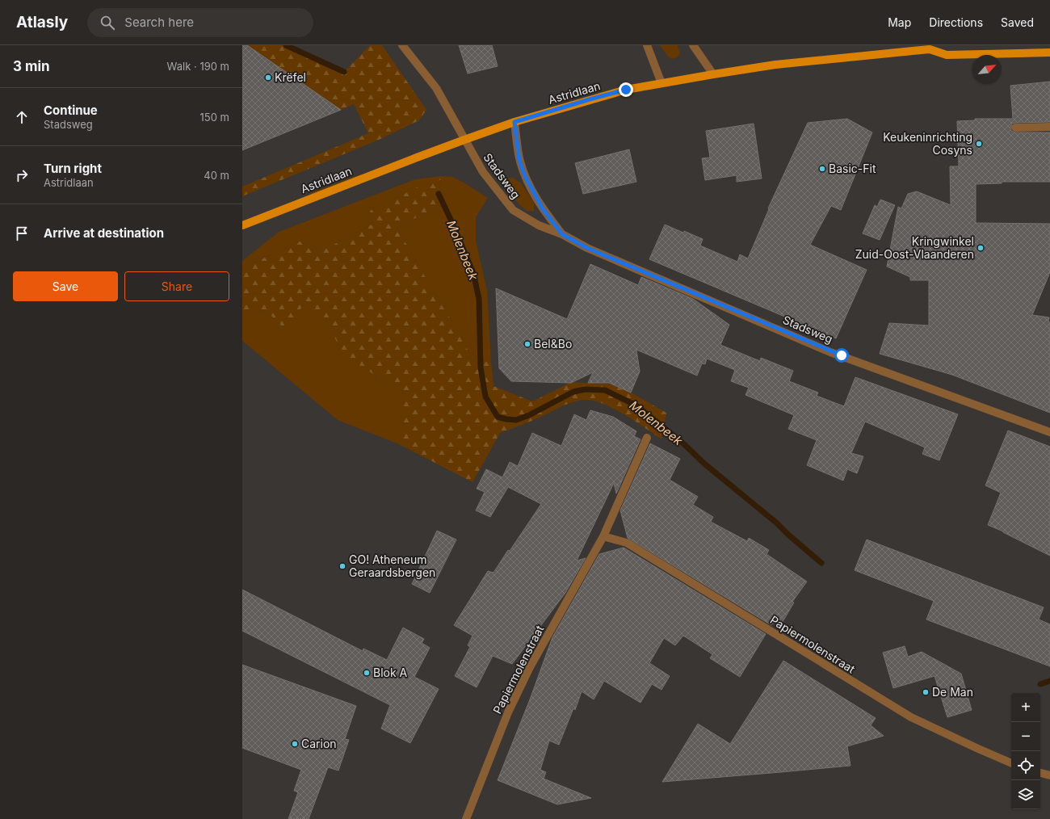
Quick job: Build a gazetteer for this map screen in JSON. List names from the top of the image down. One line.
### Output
{"streets":{"main road":["Astridlaan"],"street":["Stadsweg","Papiermolenstraat"]},"crossings":[["Astridlaan","Stadsweg"]],"water":["Molenbeek"],"places":["Krëfel","Keukeninrichting Cosyns","Basic-Fit","Kringwinkel Zuid-Oost-Vlaanderen","Bel&Bo","GO! Atheneum Geraardsbergen","Blok A","De Man","Carion"],"north":"top right","page":{"header":"Atlasly","search":"Search here","nav":["Map","Directions","Saved"],"heading":["3 min","Walk · 190 m"],"list":[["Continue","Stadsweg","150 m"],["Turn right","Astridlaan","40 m"],"Arrive at destination"],"buttons":["Save","Share"],"map_buttons":["+","−"]}}
